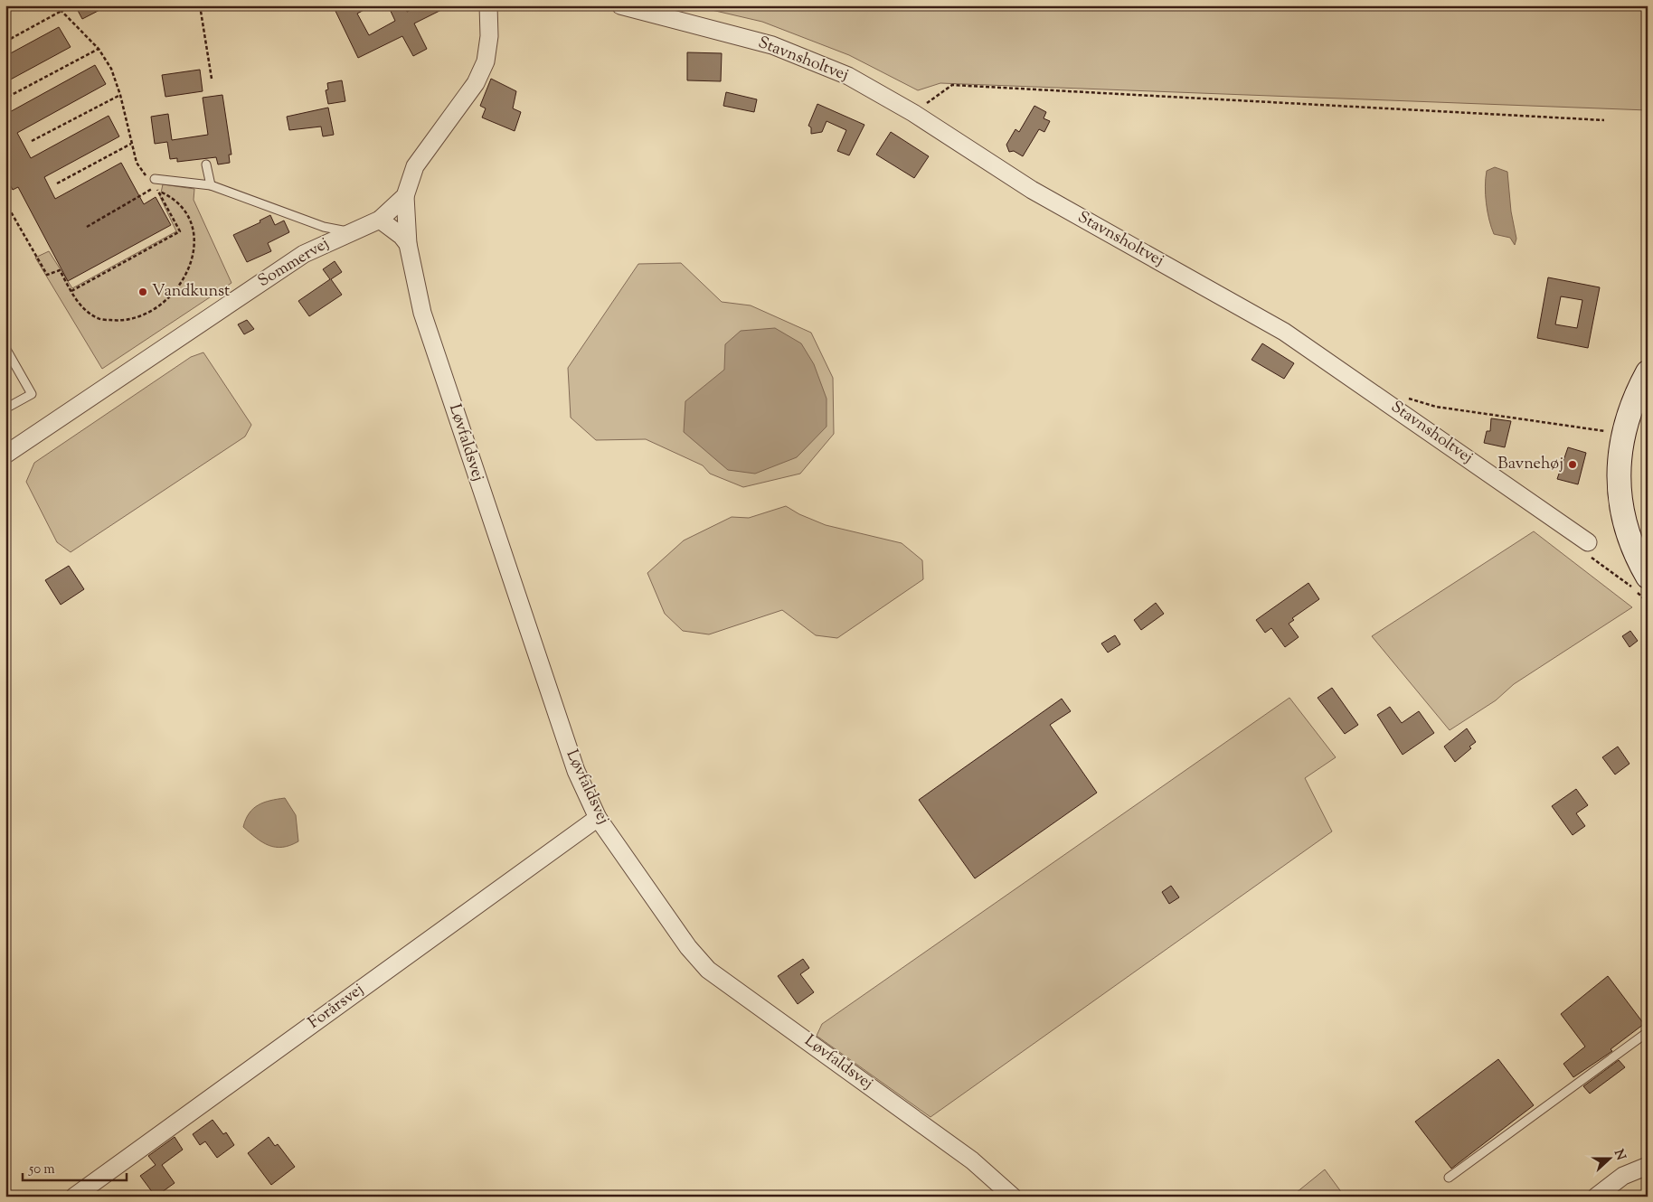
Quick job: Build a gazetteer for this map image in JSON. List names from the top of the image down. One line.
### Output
{"streets":{"street":["Stavnsholtvej","Sommervej","Løvfaldsvej","Forårsvej"]},"crossings":[["Sommervej","Løvfaldsvej"],["Løvfaldsvej","Forårsvej"]],"places":["Vandkunst","Bavnehøj"],"scale_bar":"50 m","north":"right"}
